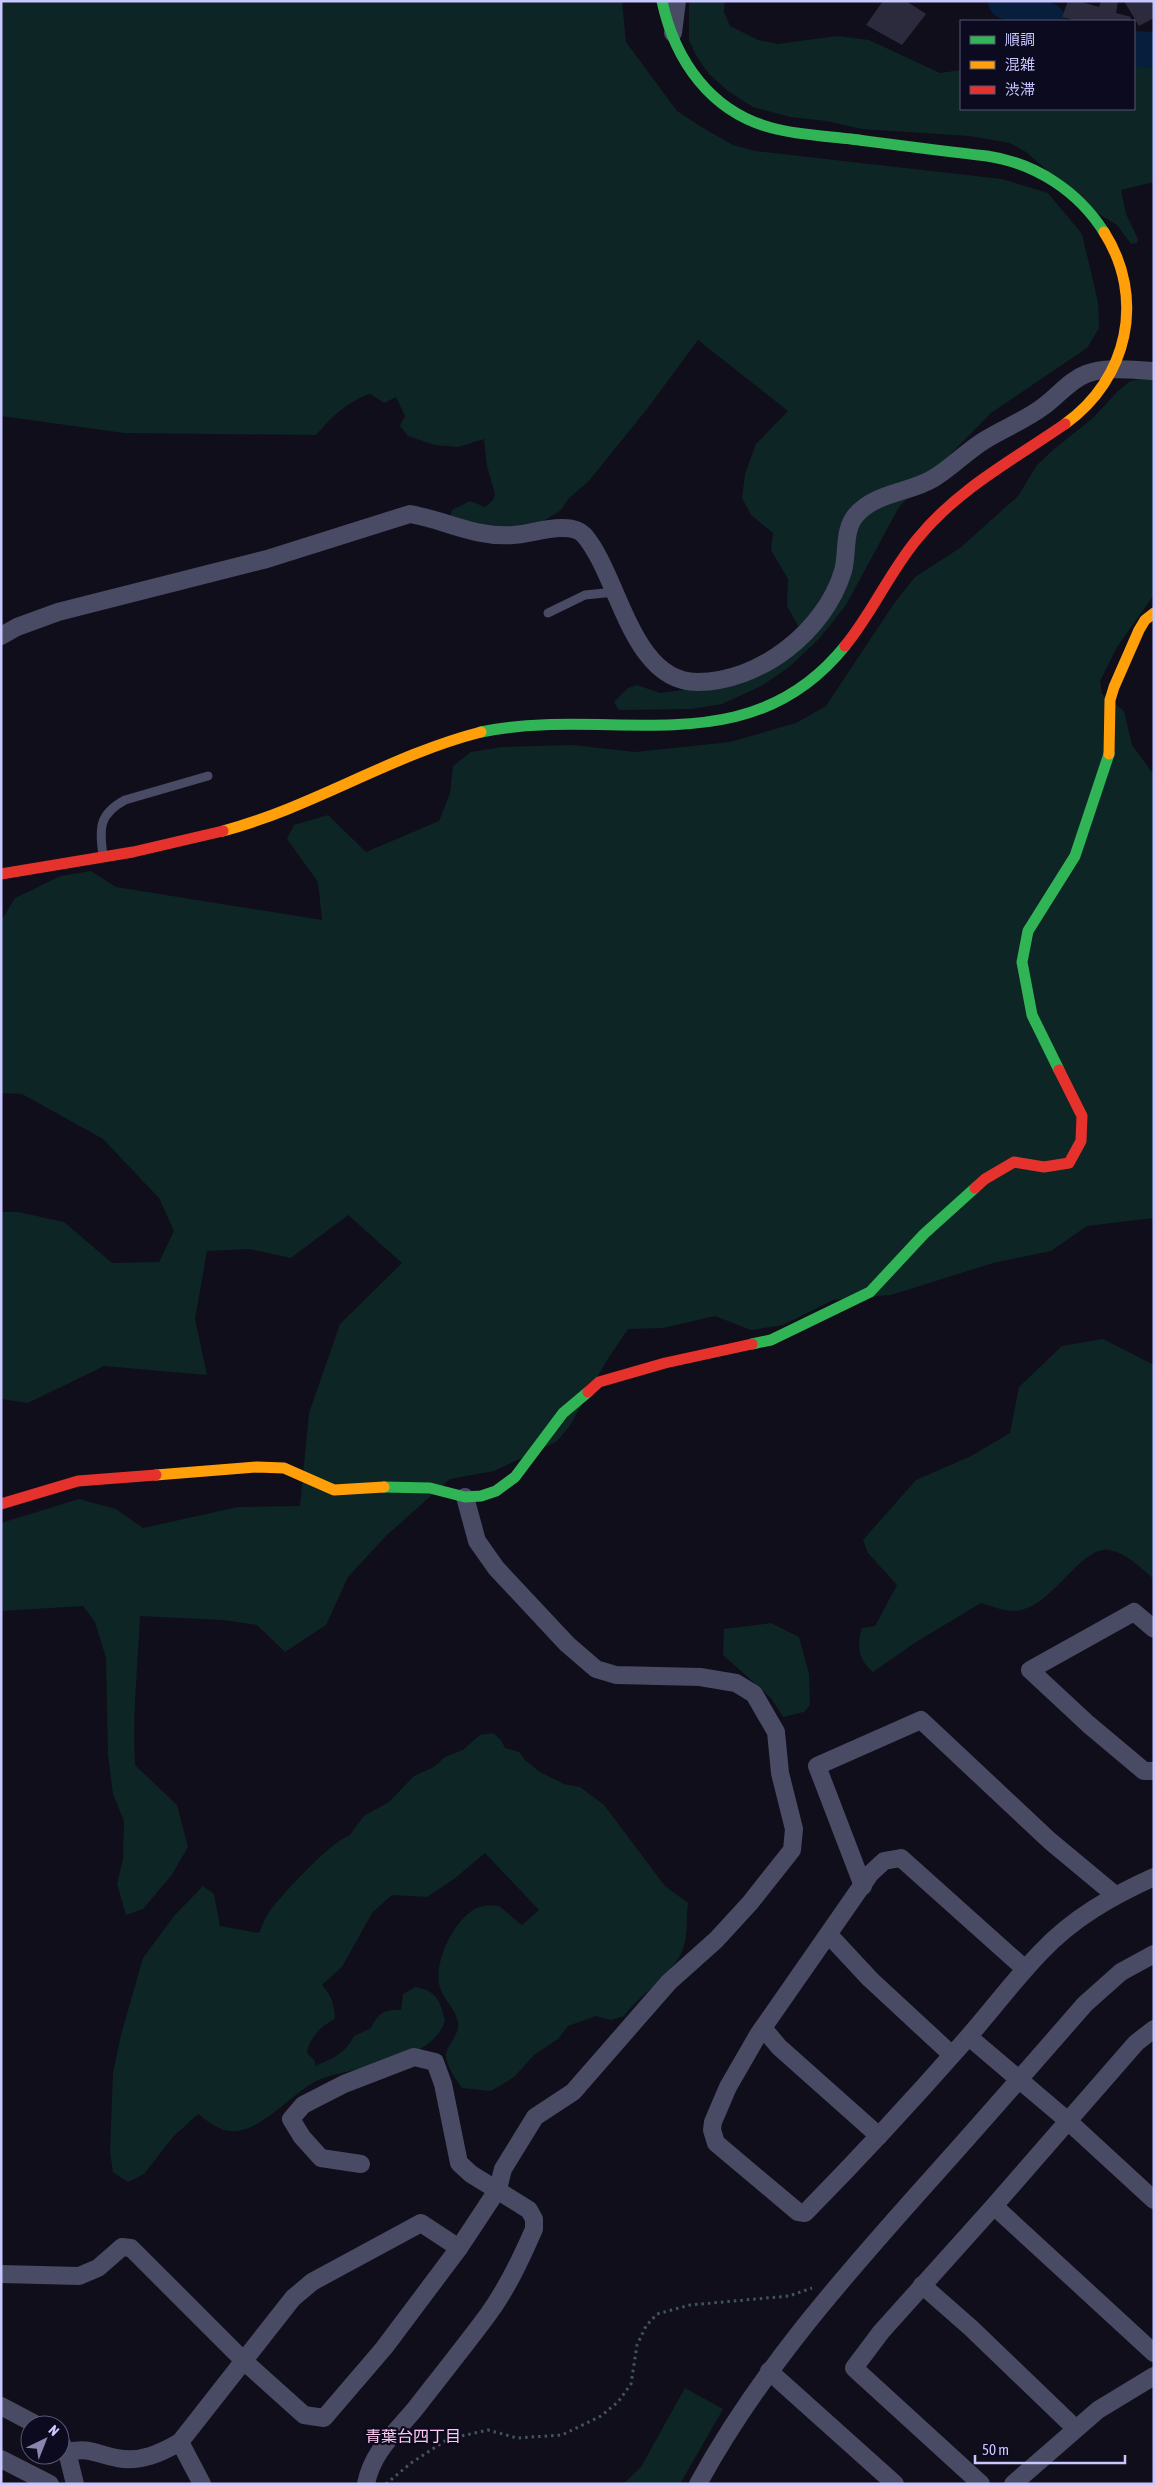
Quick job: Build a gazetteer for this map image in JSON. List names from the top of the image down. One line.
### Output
{"districts":["青葉台四丁目"],"legend":["順調","混雑","渋滞"],"scale_bar":"50 m","north":"top right"}
